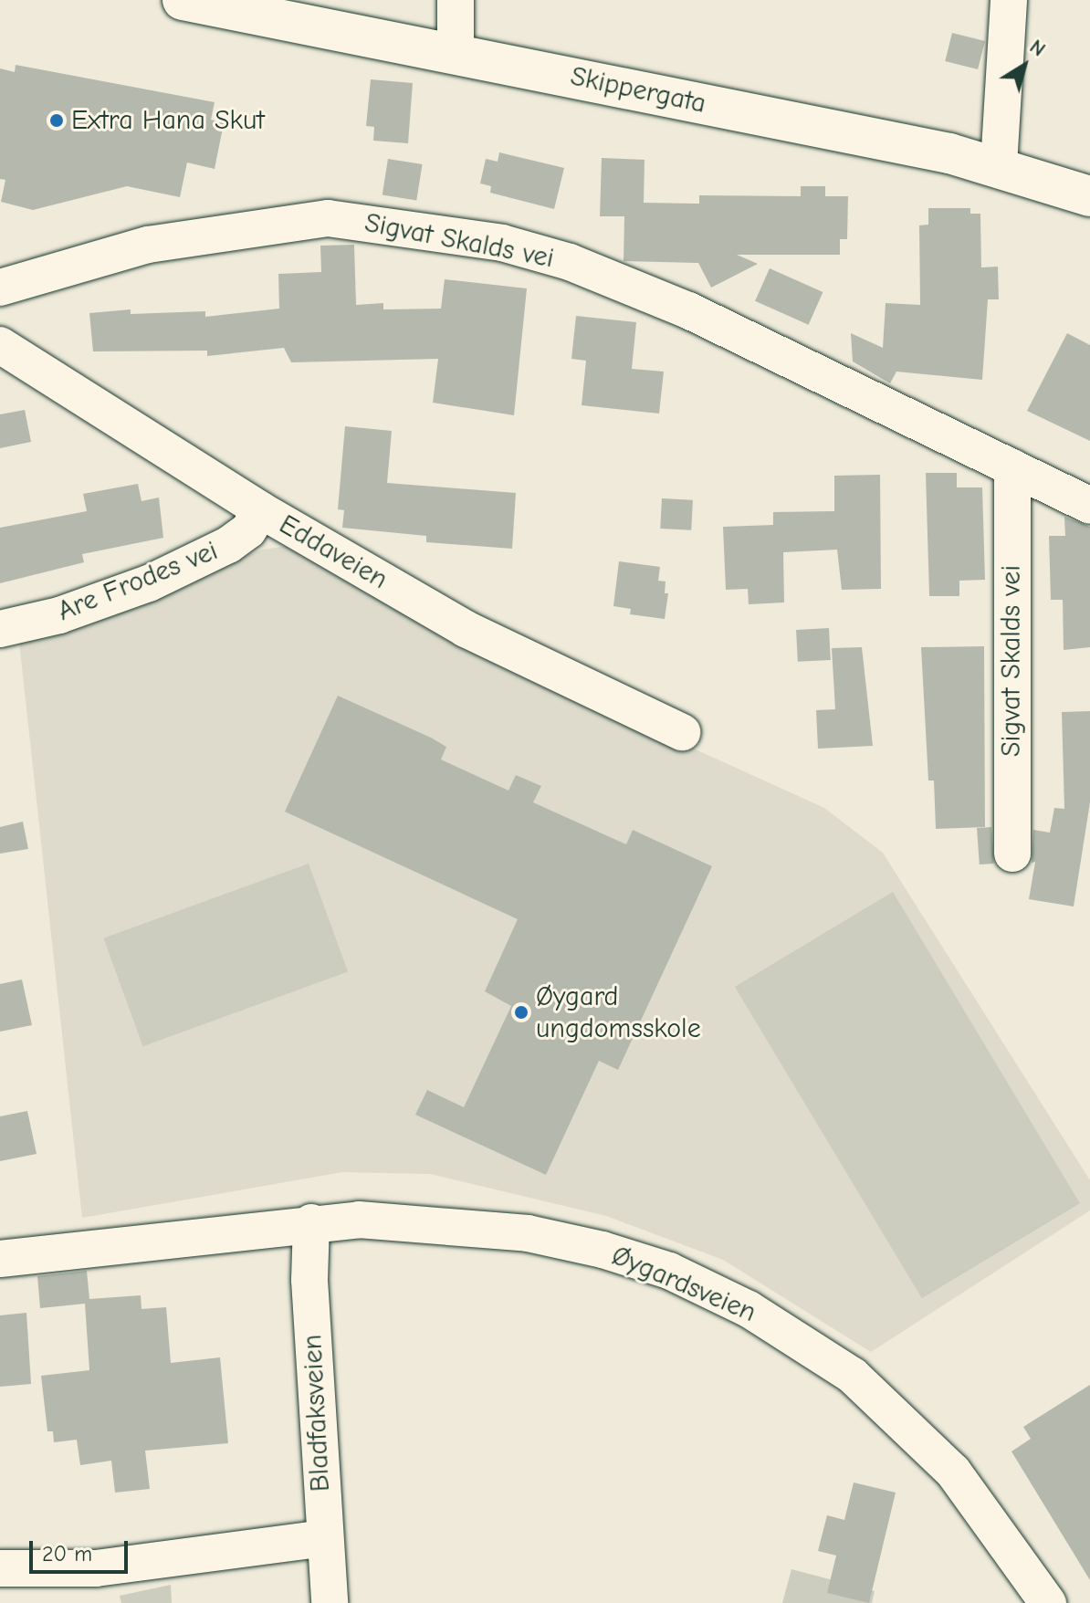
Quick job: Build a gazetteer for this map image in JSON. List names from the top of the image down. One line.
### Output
{"streets":{"main road":["Skippergata"],"street":["Sigvat Skalds vei","Eddaveien","Are Frodes vei","Øygardsveien","Bladfaksveien"]},"crossings":[["Eddaveien","Are Frodes vei"],["Øygardsveien","Bladfaksveien"]],"places":["Extra Hana Skut","Øygard ungdomsskole"],"scale_bar":"20 m","north":"top right"}
